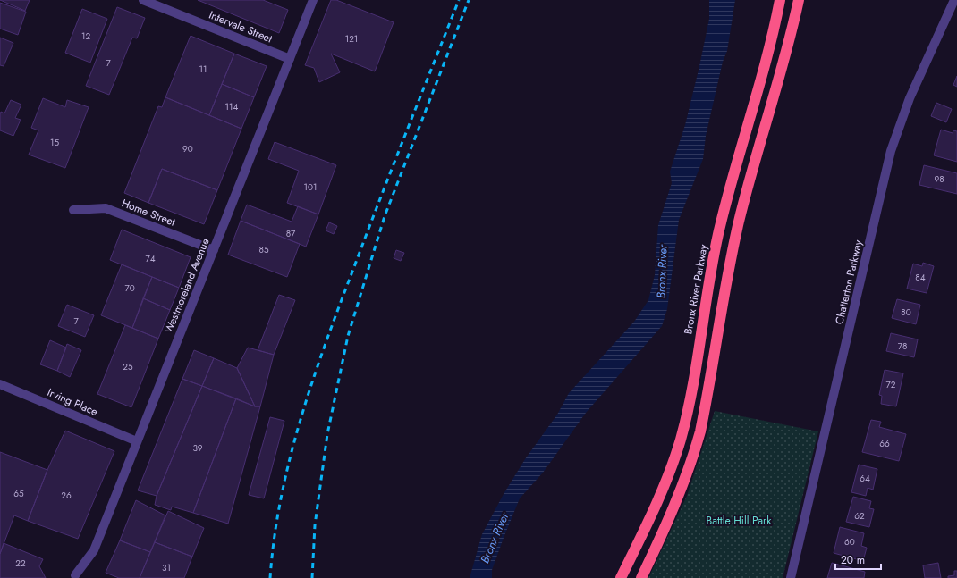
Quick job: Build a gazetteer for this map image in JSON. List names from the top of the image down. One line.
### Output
{"streets":{"highway":["Bronx River Parkway"],"street":["Intervale Street","Home Street","Chatterton Parkway","Westmoreland Avenue","Irving Place"]},"crossings":[["Intervale Street","Westmoreland Avenue"],["Home Street","Westmoreland Avenue"],["Westmoreland Avenue","Irving Place"]],"water":["Bronx River"],"parks":["Battle Hill Park"],"house_numbers":["12","121","7","11","114","15","90","98","101","87","85","74","84","70","80","7","78","25","72","66","39","64","65","26","62","60","22","31"],"scale_bar":"20 m"}
